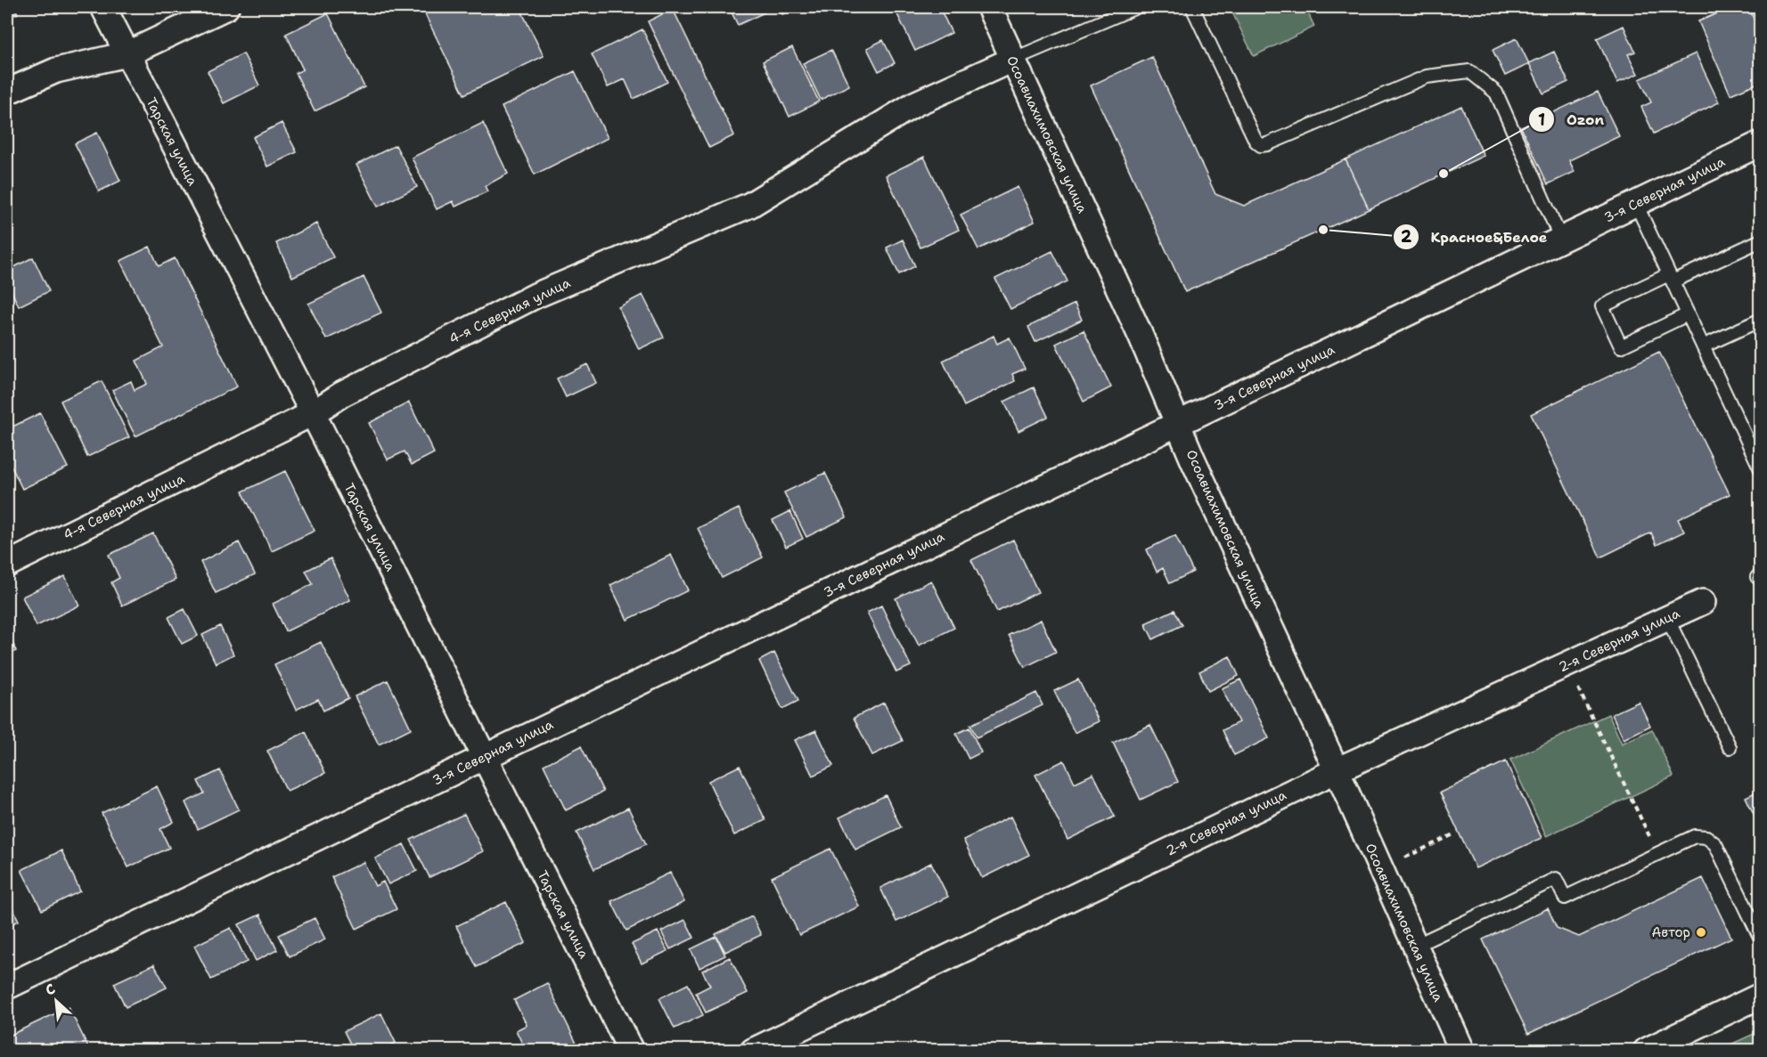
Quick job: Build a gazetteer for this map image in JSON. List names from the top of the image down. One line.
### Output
{"streets":{"street":["Осоавиахимовская улица","Тарская улица","3-я Северная улица","4-я Северная улица","2-я Северная улица"]},"crossings":[["Осоавиахимовская улица","3-я Северная улица"],["Осоавиахимовская улица","4-я Северная улица"],["Осоавиахимовская улица","2-я Северная улица"],["Тарская улица","3-я Северная улица"],["Тарская улица","4-я Северная улица"]],"places":["Ozon","Красное&Белое","Автор"],"north":"top left"}
